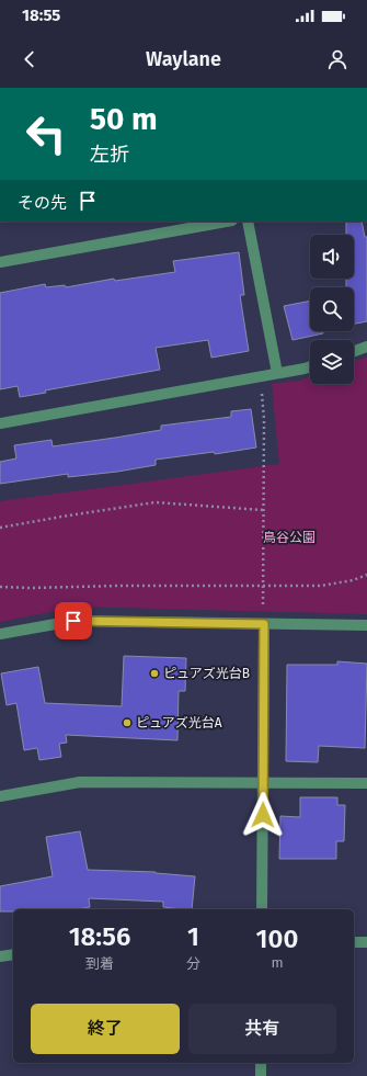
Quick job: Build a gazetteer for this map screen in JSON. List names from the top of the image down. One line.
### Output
{"parks":["鳥谷公園"],"places":["ピュアズ光台B","ピュアズ光台A"],"page":{"status":"18:55","header":"Waylane","turn":["50 m","左折"],"then":"その先","eta":["18:56","到着","1","分","100","m"],"buttons":["終了","共有"]}}
